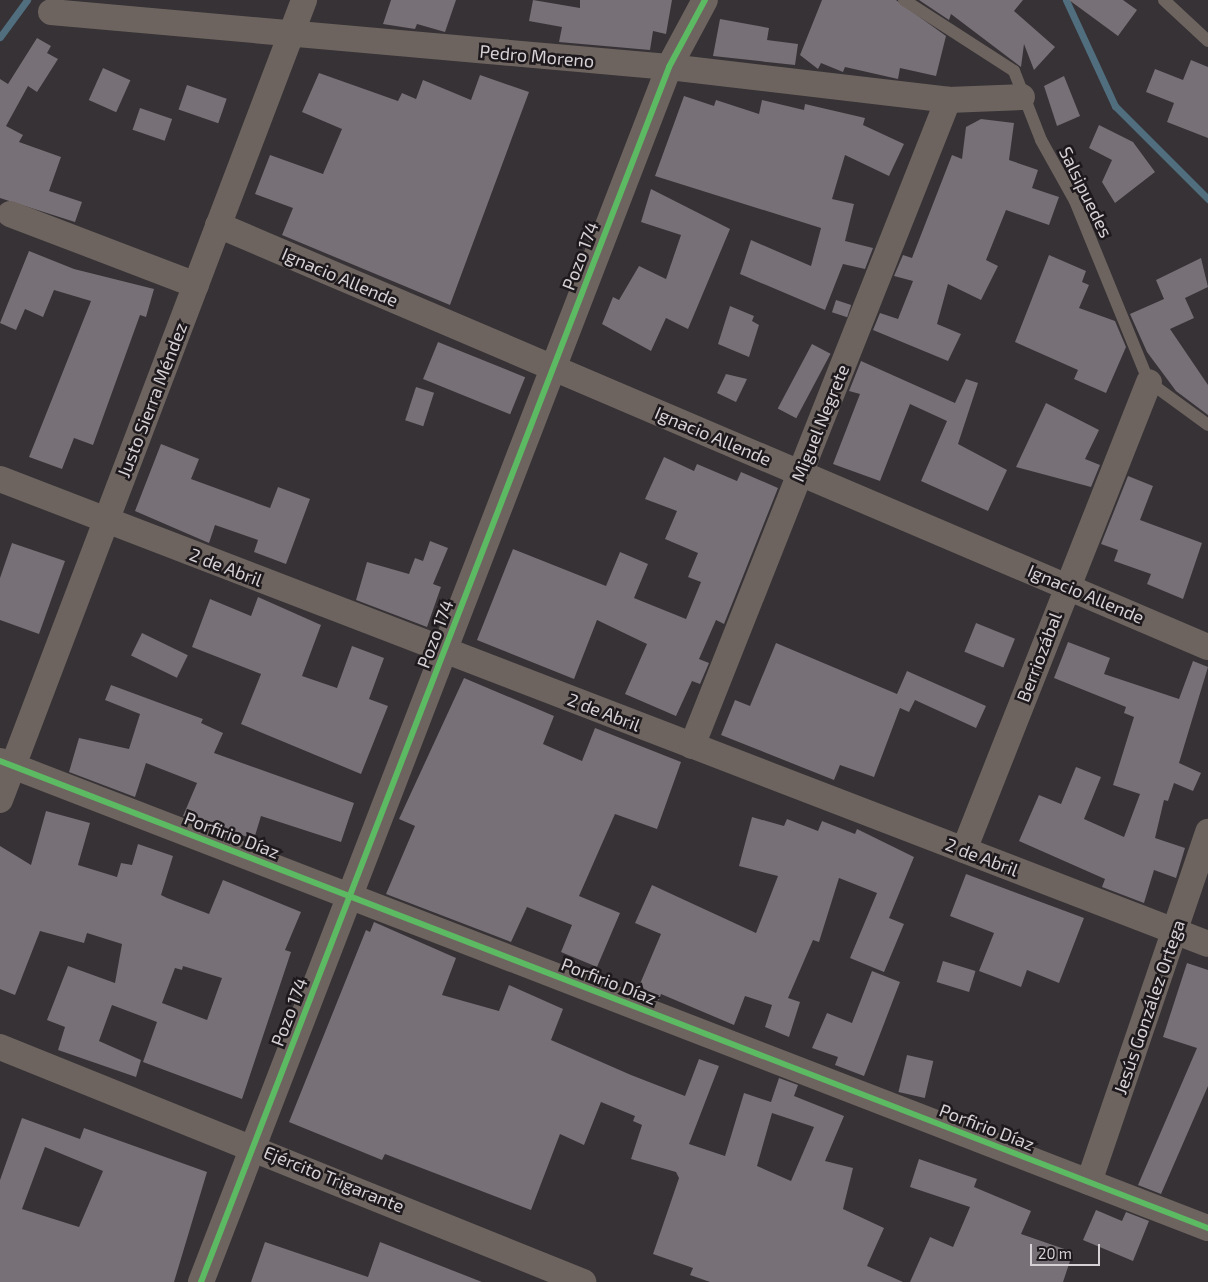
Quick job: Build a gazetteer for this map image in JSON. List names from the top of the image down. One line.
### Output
{"streets":{"street":["Pedro Moreno","Pozo 174","Ignacio Allende","Justo Sierra Méndez","Miguel Negrete","2 de Abril","Berriozábal","Porfirio Díaz","Jesús González Ortega","Ejército Trigarante"],"lane":["Salsipuedes"]},"crossings":[["Pedro Moreno","Salsipuedes"],["Pedro Moreno","Pozo 174"],["Pedro Moreno","Justo Sierra Méndez"],["Pedro Moreno","Miguel Negrete"],["Salsipuedes","Berriozábal"],["Pozo 174","Ignacio Allende"],["Pozo 174","2 de Abril"],["Pozo 174","Porfirio Díaz"],["Pozo 174","Ejército Trigarante"],["Ignacio Allende","Justo Sierra Méndez"],["Ignacio Allende","Miguel Negrete"],["Ignacio Allende","Berriozábal"],["Justo Sierra Méndez","2 de Abril"],["Justo Sierra Méndez","Porfirio Díaz"],["Miguel Negrete","2 de Abril"],["2 de Abril","Berriozábal"],["2 de Abril","Jesús González Ortega"],["Porfirio Díaz","Jesús González Ortega"]],"scale_bar":"20 m"}
